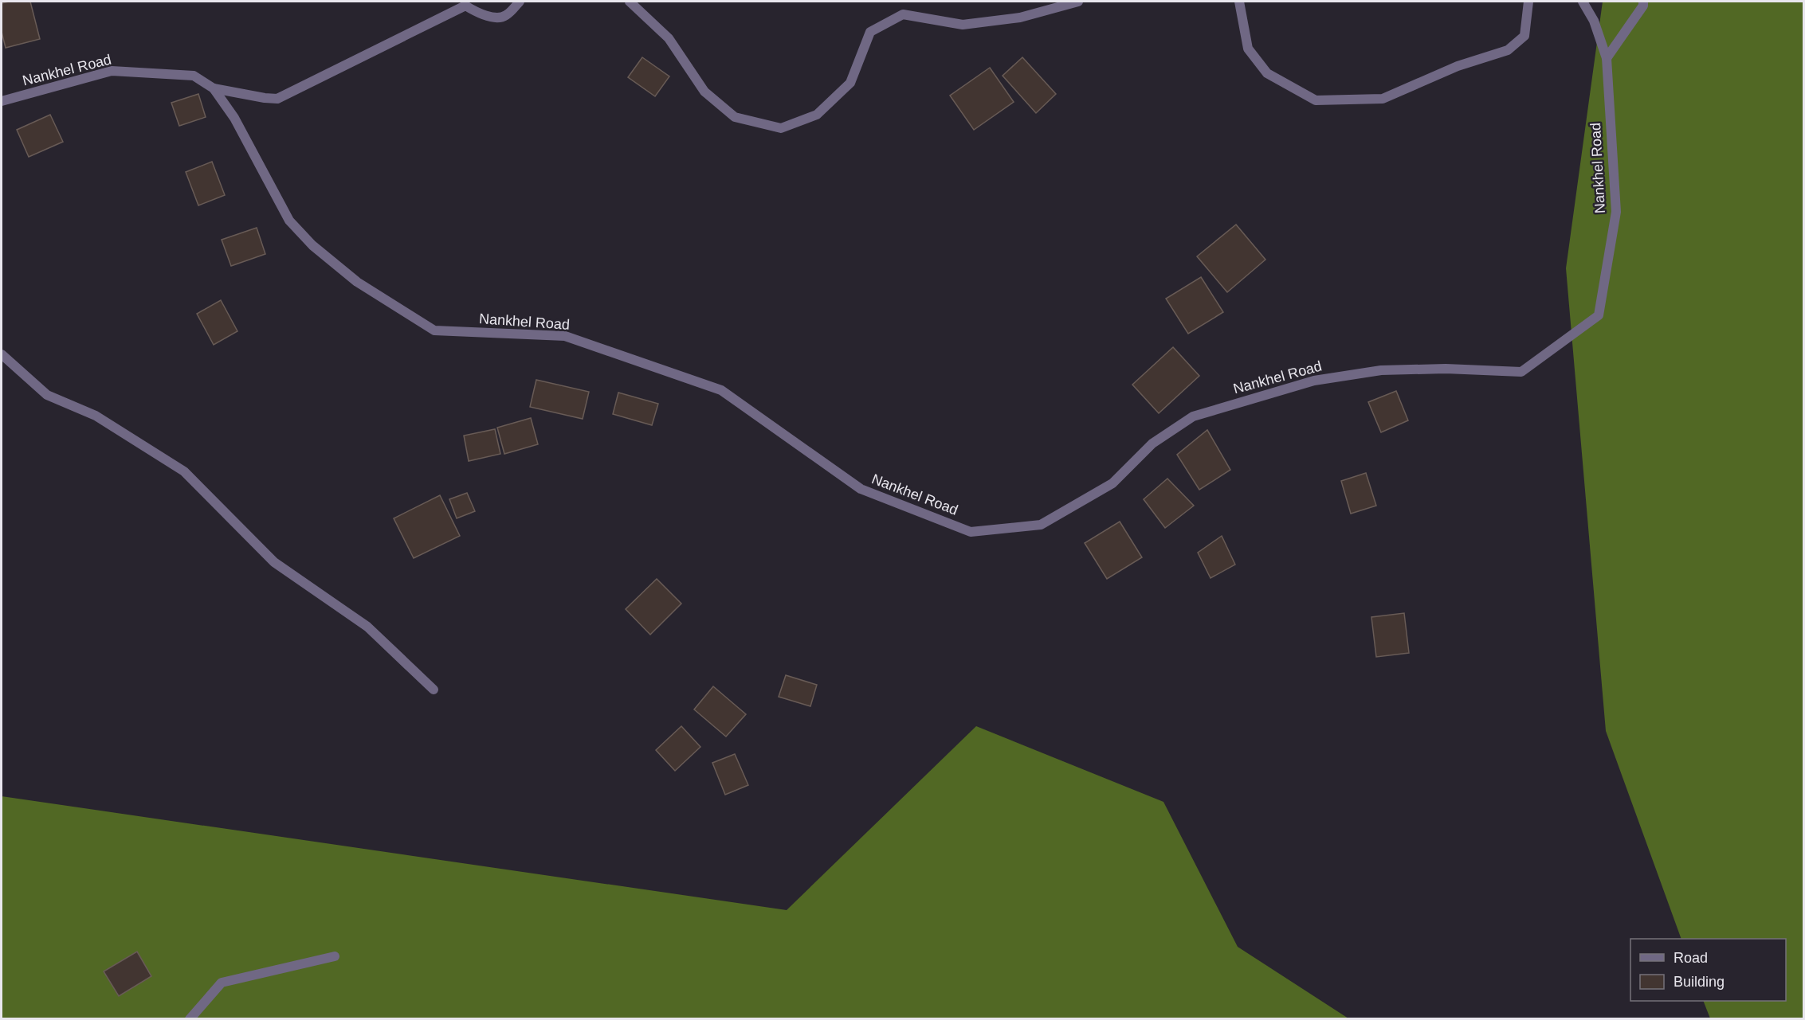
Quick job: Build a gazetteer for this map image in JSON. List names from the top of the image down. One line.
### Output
{"streets":{"street":["Nankhel Road"]},"legend":["Road","Building"]}
